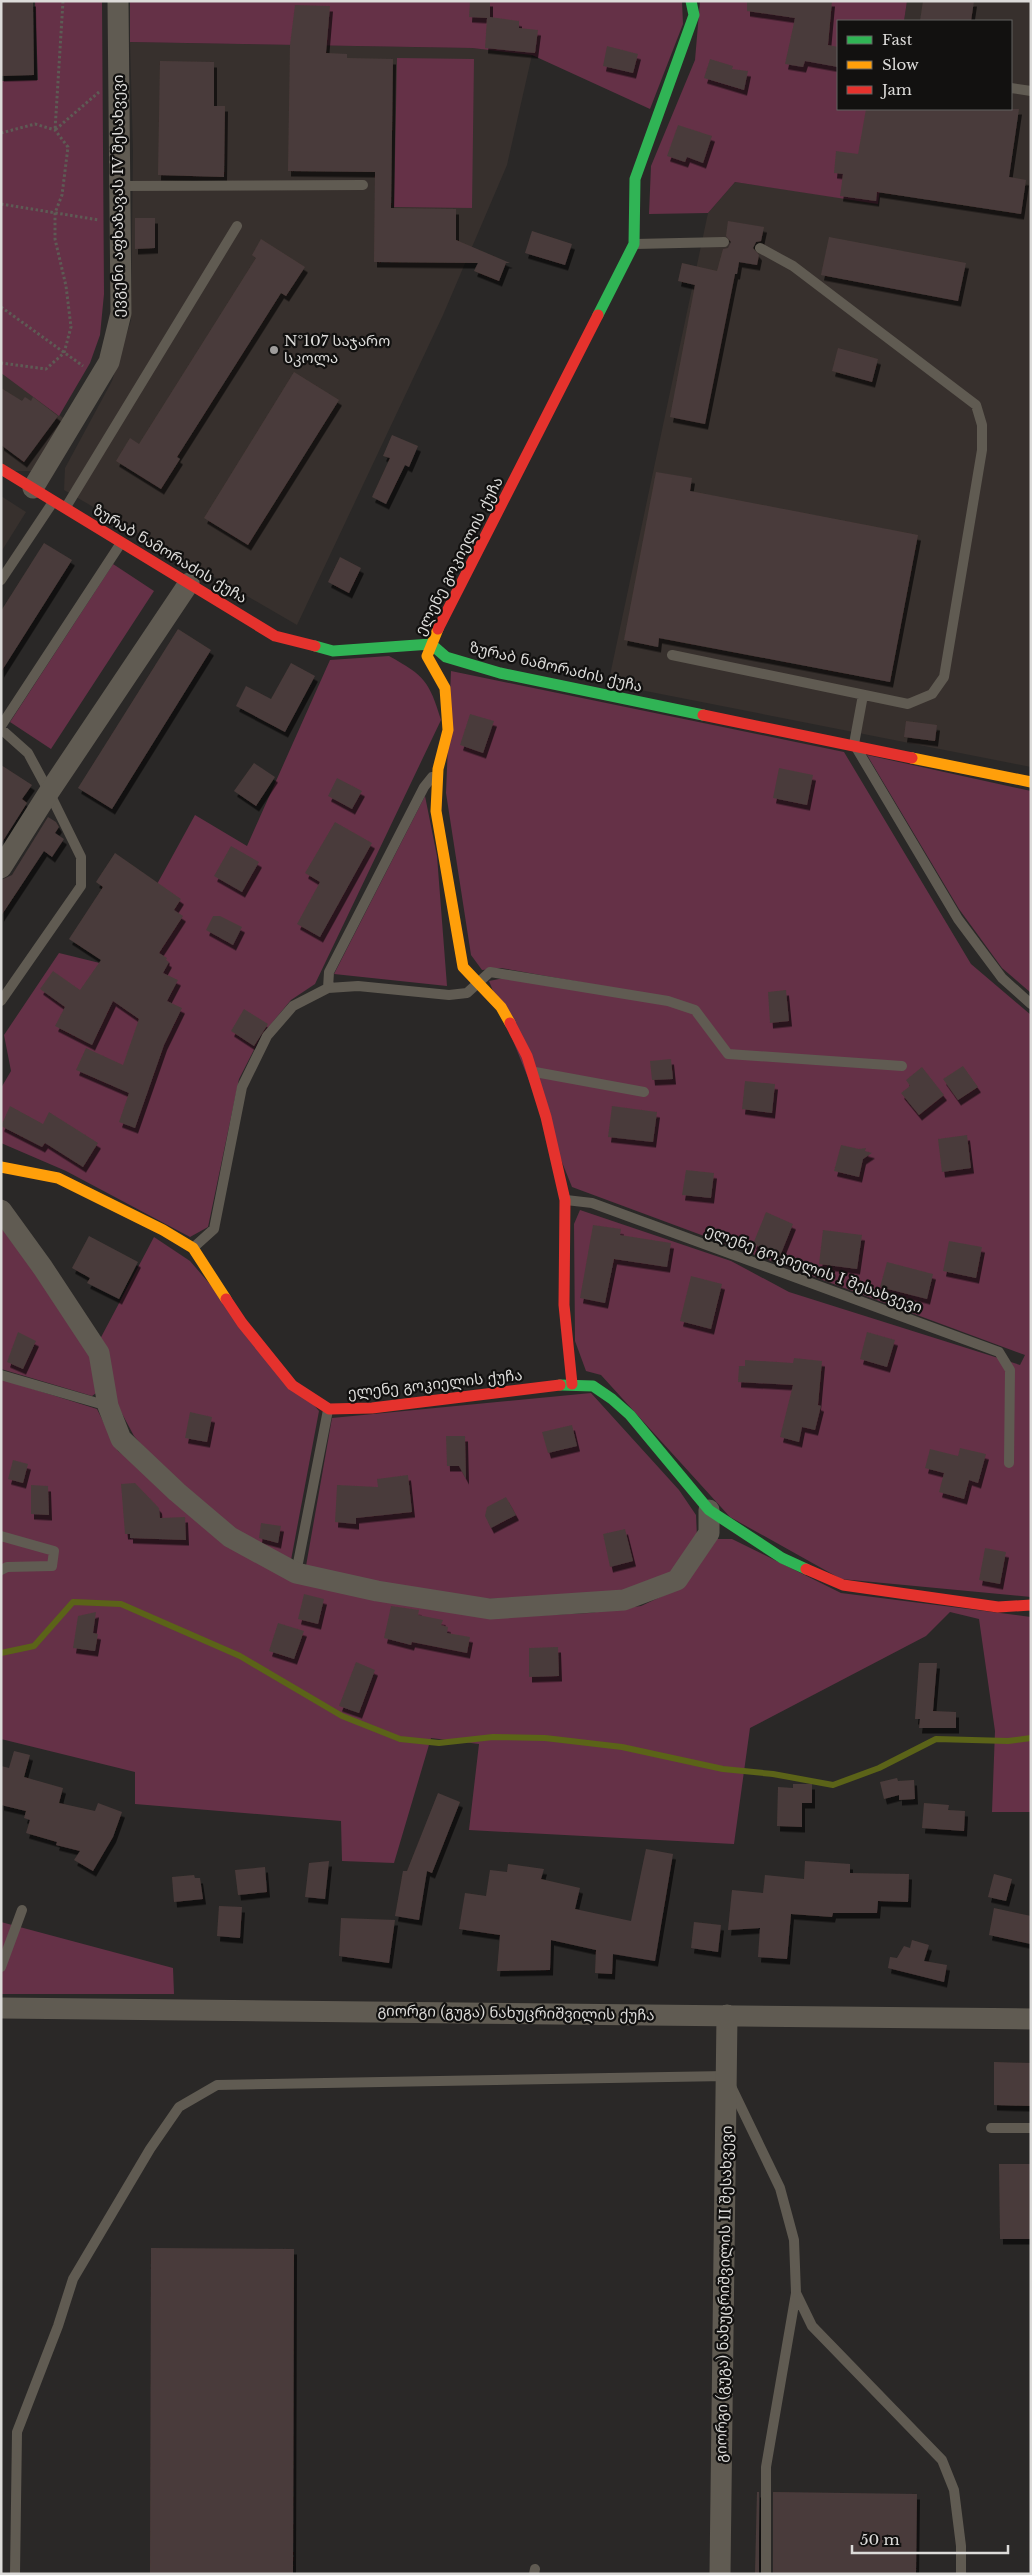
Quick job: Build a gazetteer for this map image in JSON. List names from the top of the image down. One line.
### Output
{"streets":{"street":["ევგენი აფხაზავას IV შესახვევი","ზურაბ ნამორაძის ქუჩა","ელენე გოკიელის ქუჩა","გიორგი (გუგა) ნახუცრიშვილის ქუჩა","გიორგი (გუგა) ნახუცრიშვილის II შესახვევი"],"lane":["ელენე გოკიელის I შესახვევი"]},"crossings":[["ევგენი აფხაზავას IV შესახვევი","ზურაბ ნამორაძის ქუჩა"],["ზურაბ ნამორაძის ქუჩა","ელენე გოკიელის ქუჩა"],["გიორგი (გუგა) ნახუცრიშვილის ქუჩა","გიორგი (გუგა) ნახუცრიშვილის II შესახვევი"]],"places":["№107 საჯარო სკოლა"],"legend":["Fast","Slow","Jam"],"scale_bar":"50 m"}
